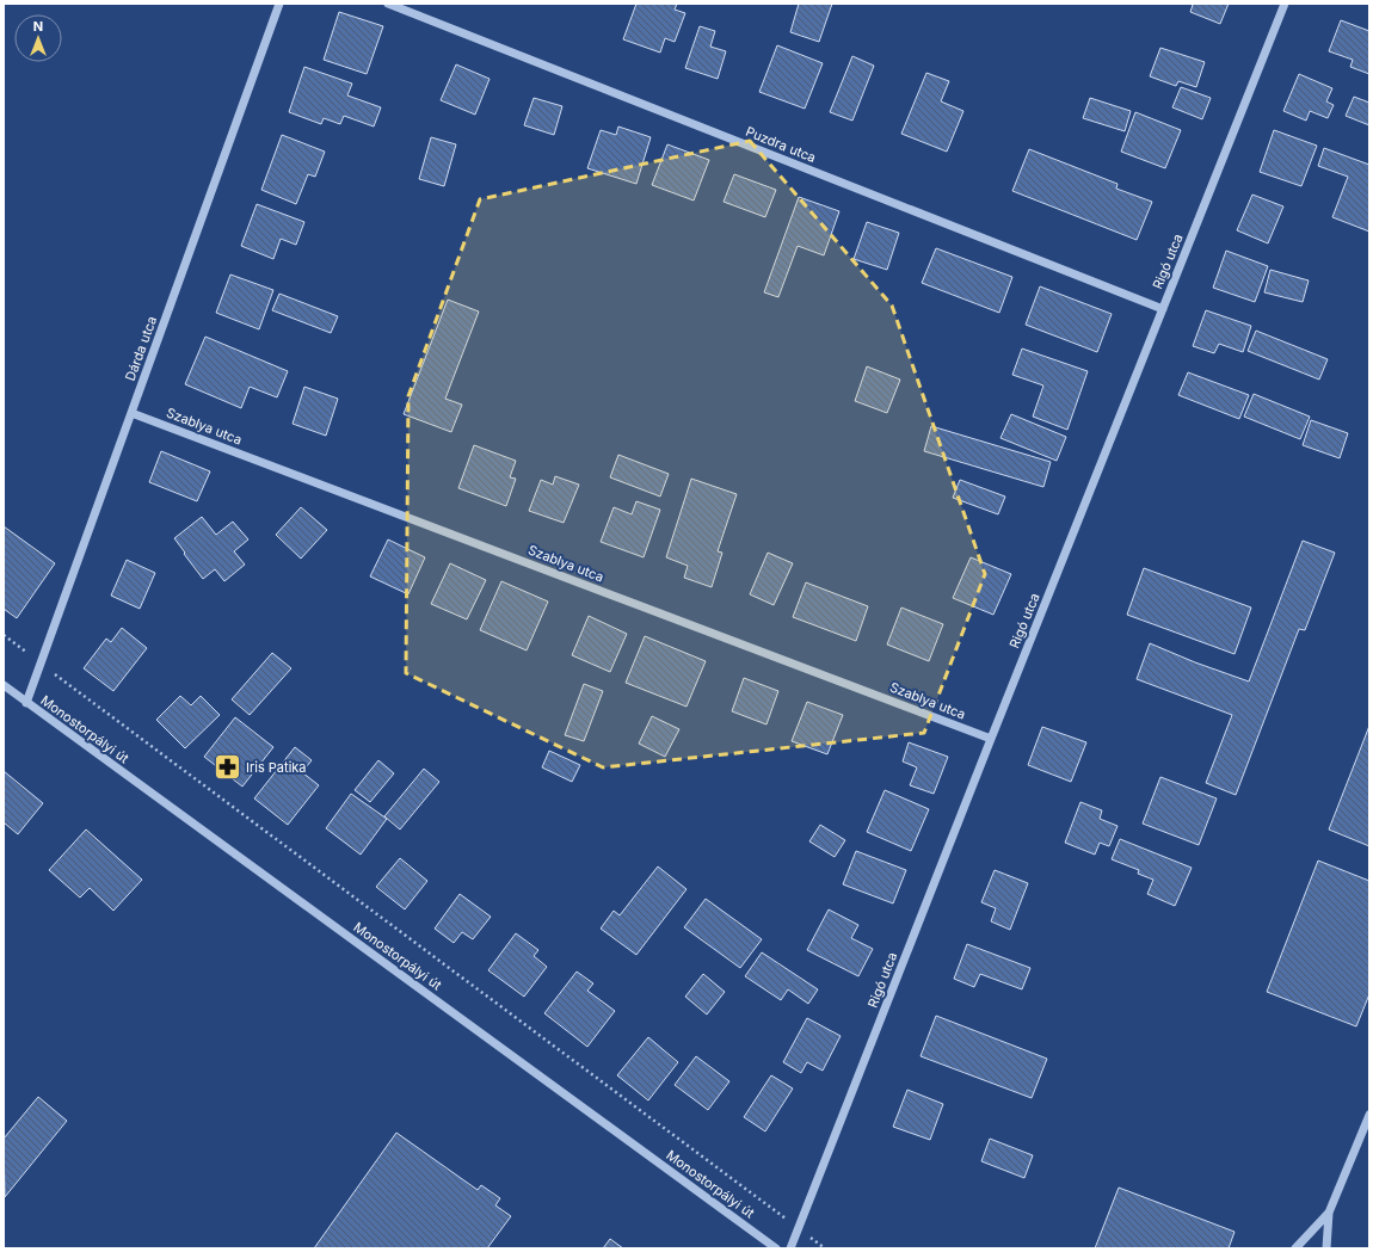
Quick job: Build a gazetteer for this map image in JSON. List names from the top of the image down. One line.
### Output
{"streets":{"street":["Puzdra utca","Rigó utca","Dárda utca","Szablya utca","Monostorpályi út"]},"crossings":[["Puzdra utca","Rigó utca"],["Rigó utca","Szablya utca"],["Dárda utca","Szablya utca"],["Dárda utca","Monostorpályi út"]],"places":{"pharmacy":["Iris Patika"]},"north":"top"}
